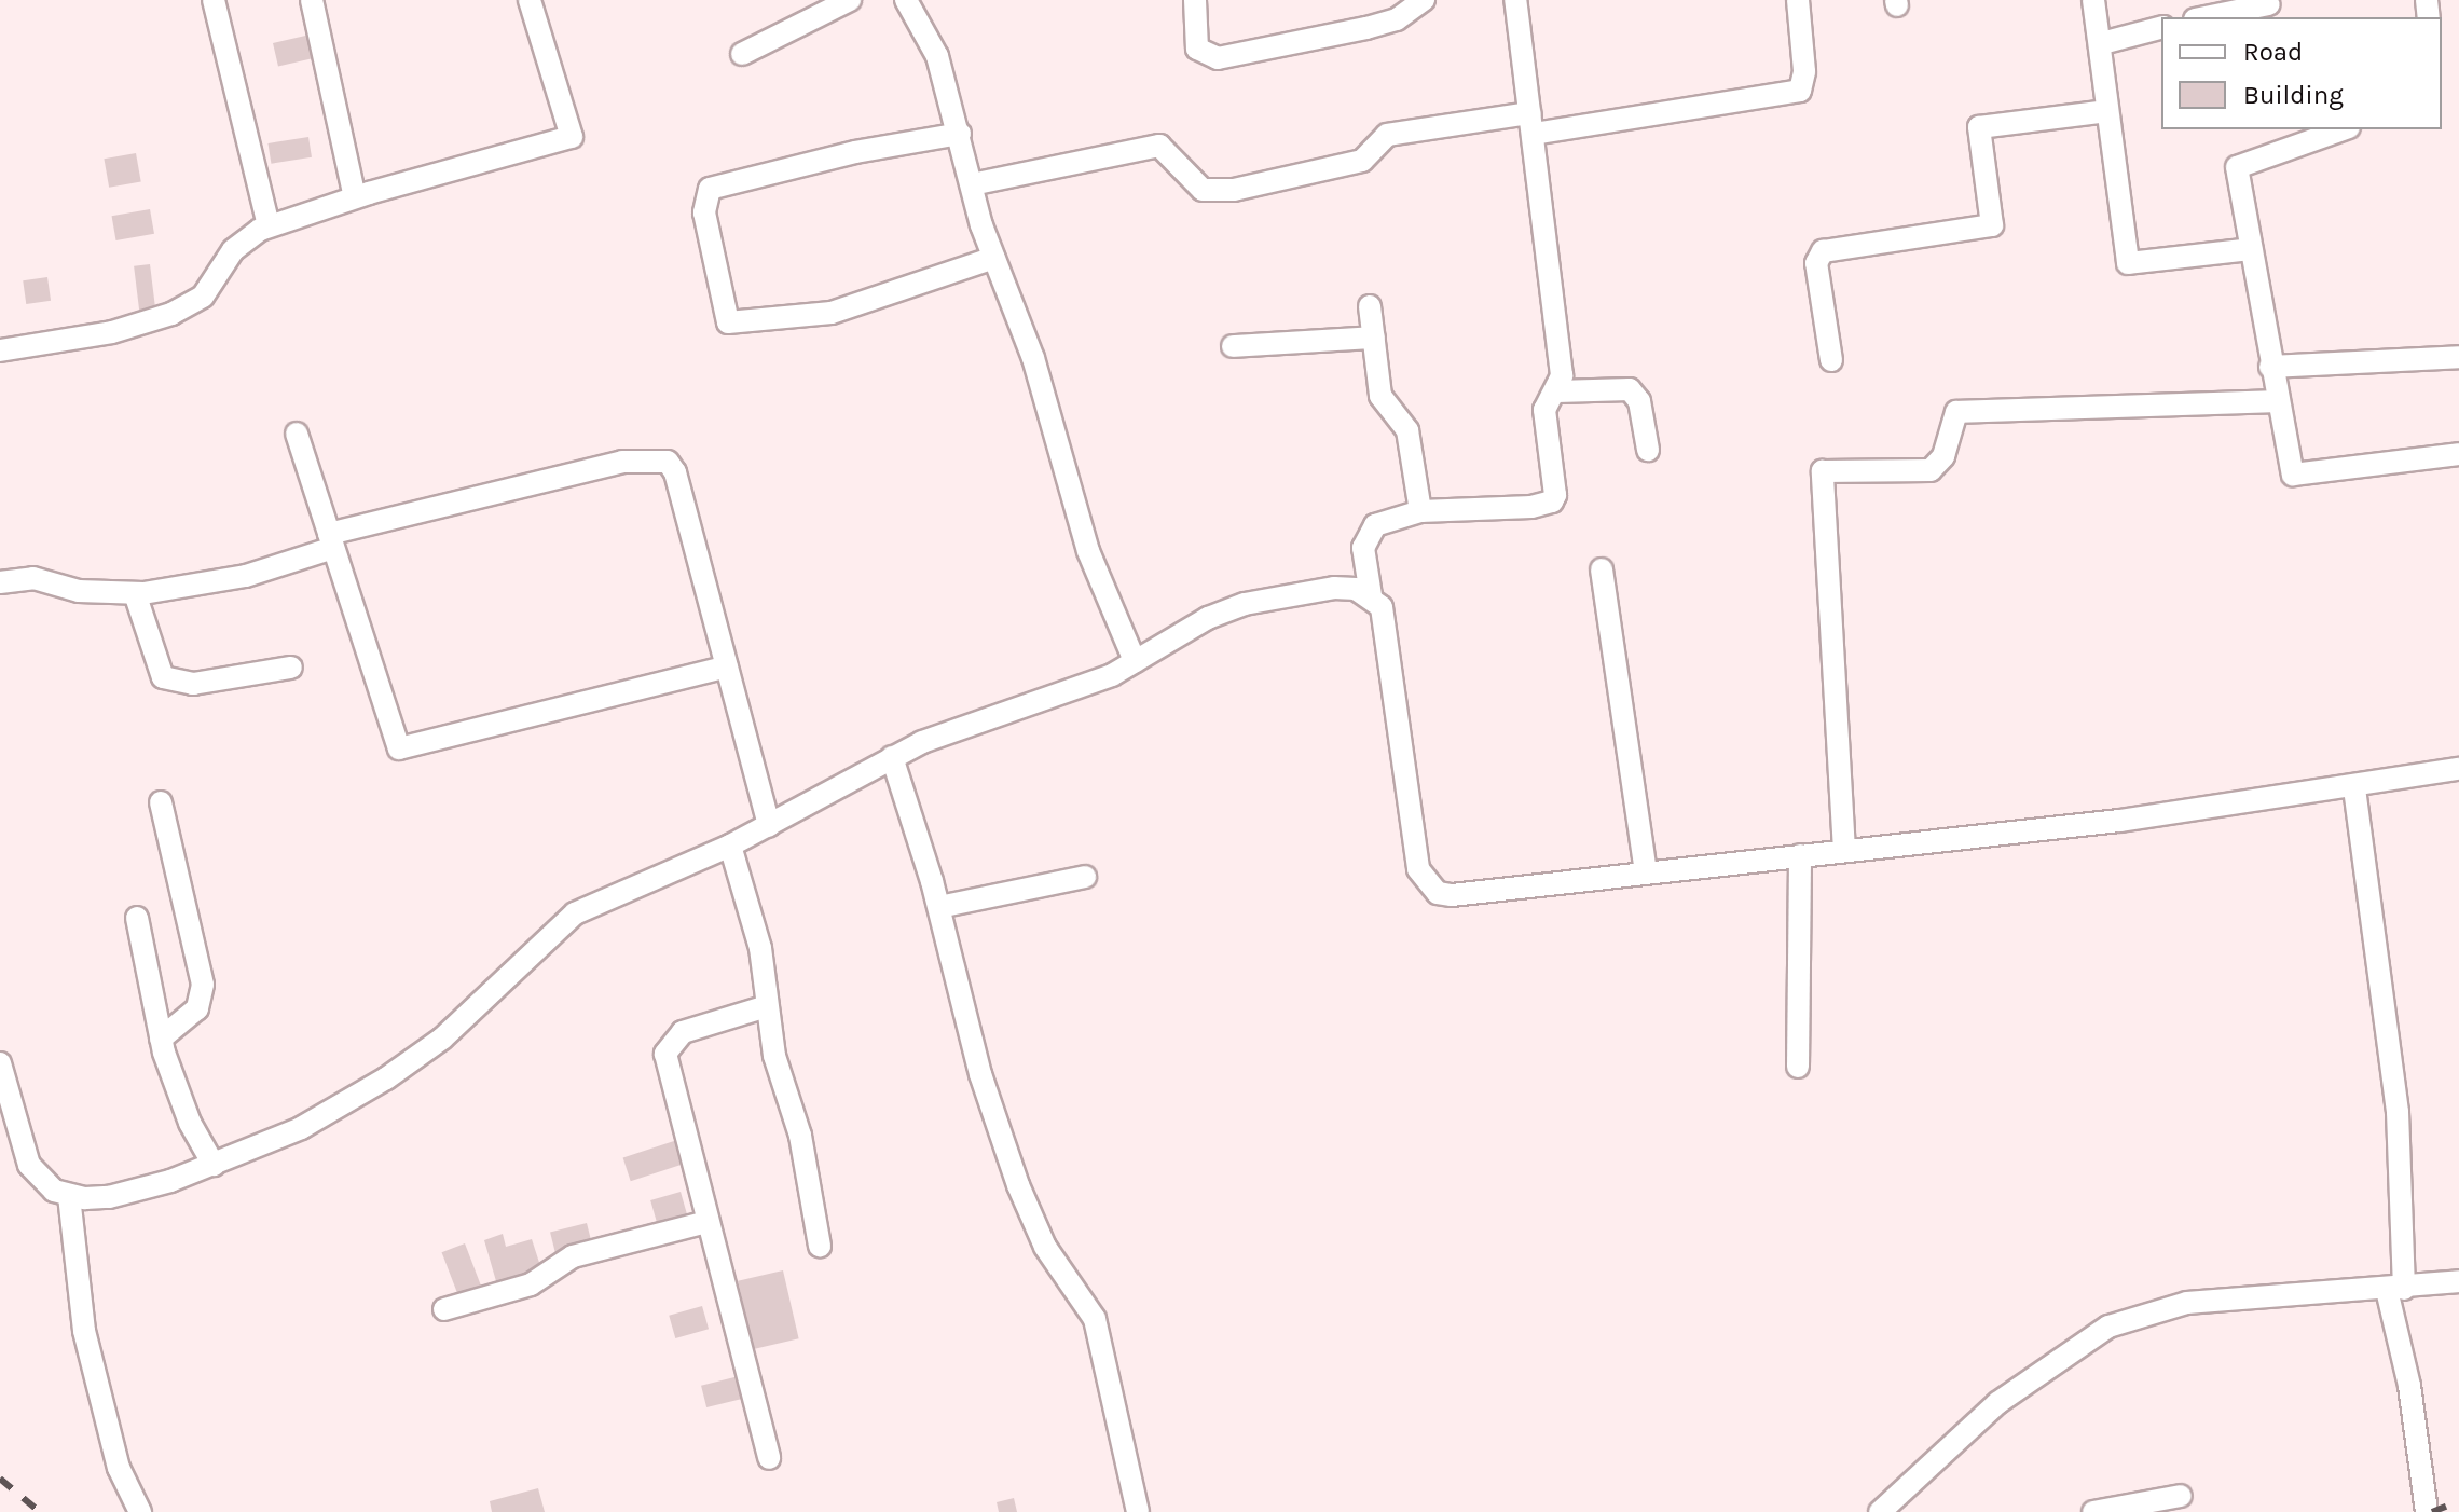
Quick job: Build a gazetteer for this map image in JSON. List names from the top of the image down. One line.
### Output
{"legend":["Road","Building"]}
